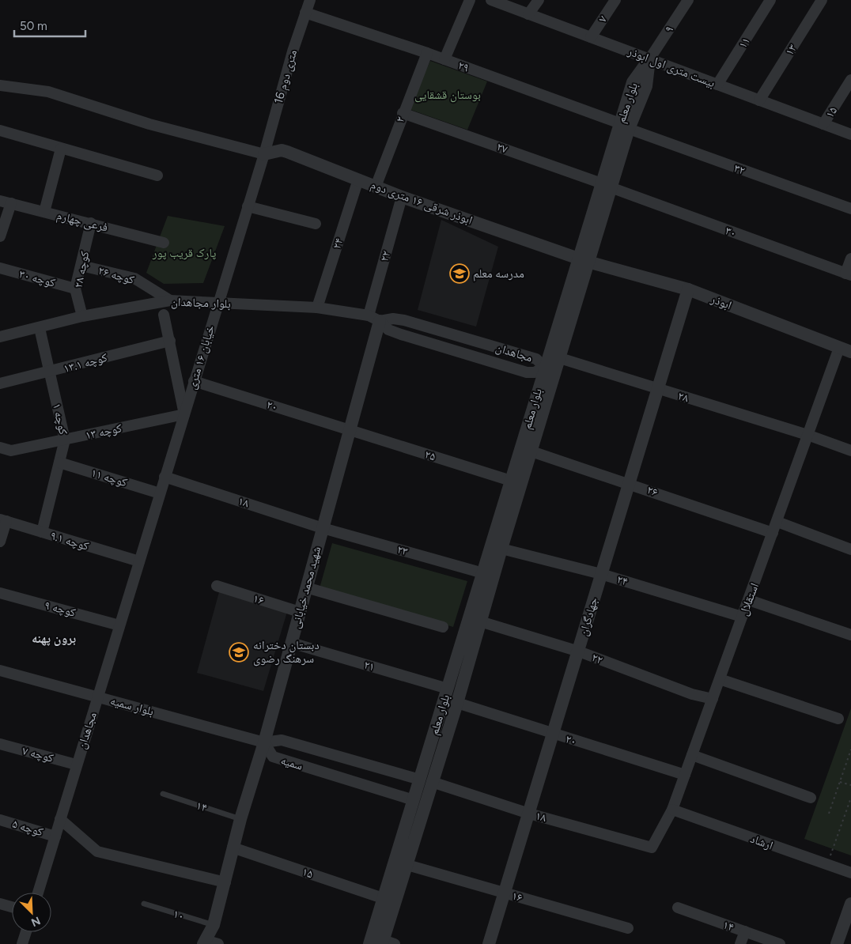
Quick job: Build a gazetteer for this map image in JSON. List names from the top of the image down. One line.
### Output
{"streets":{"street":["۷","۹","۱۱","۱۳","۲۹","بیست متری اول ابوذر","16 متری دوم","بلوار معلم","۱۵","۲","۲۷","۳۲","ابوذر شرقی ۱۶ متری دوم","فرعی چهارم","۳۰","۲۴","۲۲","کوچه ۲۸","کوچه ۲۶","کوچه ۳۰","ابوذر","بلوار مجاهدان","مجاهدان","خیابان ۱۶ متری","کوچه ۱۳.۱","۲۸","۲۰","کوچه ۱","کوچه ۱۳","۲۵","کوچه ۱۱","۲۶","۱۸","کوچه ۹.۱","۲۳","شهید محمد خیابانی","۱۶","استقلال","کوچه ۹","جهادگران","۲۱","بلوار سمیه","کوچه ۷","سمیه","۱۴","کوچه ۵","ارشاد"],"lane":["۱۰"]},"crossings":[["۷","بیست متری اول ابوذر"],["۹","بیست متری اول ابوذر"],["۹","بلوار معلم"],["۱۱","بیست متری اول ابوذر"],["۱۳","بیست متری اول ابوذر"],["۲۹","16 متری دوم"],["۲۹","بلوار معلم"],["۲۹","۲"],["۲۹","۳۲"],["بیست متری اول ابوذر","بلوار معلم"],["بیست متری اول ابوذر","۱۵"],["16 متری دوم","ابوذر شرقی ۱۶ متری دوم"],["16 متری دوم","خیابان ۱۶ متری"],["بلوار معلم","۱۵"],["بلوار معلم","۲۷"],["بلوار معلم","۳۲"],["بلوار معلم","ابوذر شرقی ۱۶ متری دوم"],["بلوار معلم","۳۰"],["بلوار معلم","۲۴"],["بلوار معلم","۲۲"],["بلوار معلم","ابوذر"],["بلوار معلم","مجاهدان"],["بلوار معلم","۲۸"],["بلوار معلم","۲۰"],["بلوار معلم","۲۵"],["بلوار معلم","۲۶"],["بلوار معلم","۱۸"],["بلوار معلم","۲۳"],["بلوار معلم","۱۶"],["بلوار معلم","۲۱"],["بلوار معلم","سمیه"],["۱۵","شهید محمد خیابانی"],["۲","۲۷"],["۲","ابوذر شرقی ۱۶ متری دوم"],["۲۷","۳۰"],["ابوذر شرقی ۱۶ متری دوم","۲۴"],["ابوذر شرقی ۱۶ متری دوم","۲۲"],["ابوذر شرقی ۱۶ متری دوم","ابوذر"],["ابوذر شرقی ۱۶ متری دوم","خیابان ۱۶ متری"],["فرعی چهارم","کوچه ۲۸"],["۲۴","بلوار مجاهدان"],["۲۴","استقلال"],["۲۴","جهادگران"],["۲۲","بلوار مجاهدان"],["۲۲","مجاهدان"],["۲۲","شهید محمد خیابانی"],["۲۲","استقلال"],["۲۲","جهادگران"],["کوچه ۲۸","کوچه ۲۶"],["کوچه ۲۸","کوچه ۳۰"],["کوچه ۲۸","بلوار مجاهدان"],["کوچه ۲۶","بلوار مجاهدان"],["ابوذر","استقلال"],["ابوذر","جهادگران"],["بلوار مجاهدان","مجاهدان"],["بلوار مجاهدان","خیابان ۱۶ متری"],["بلوار مجاهدان","کوچه ۱"],["بلوار مجاهدان","شهید محمد خیابانی"],["مجاهدان","خیابان ۱۶ متری"],["مجاهدان","کوچه ۹.۱"],["مجاهدان","شهید محمد خیابانی"],["مجاهدان","کوچه ۹"],["مجاهدان","بلوار سمیه"],["مجاهدان","کوچه ۷"],["مجاهدان","کوچه ۵"],["خیابان ۱۶ متری","۲۰"],["خیابان ۱۶ متری","کوچه ۱۳"],["خیابان ۱۶ متری","کوچه ۱۱"],["خیابان ۱۶ متری","۱۸"],["خیابان ۱۶ متری","کوچه ۹.۱"],["کوچه ۱۳.۱","کوچه ۱"],["۲۸","استقلال"],["۲۸","جهادگران"],["۲۰","۲۵"],["۲۰","شهید محمد خیابانی"],["۲۰","استقلال"],["۲۰","جهادگران"],["کوچه ۱","کوچه ۱۳"],["کوچه ۱","کوچه ۱۱"],["کوچه ۱","کوچه ۹.۱"],["۲۵","شهید محمد خیابانی"],["۲۶","استقلال"],["۲۶","جهادگران"],["۱۸","۲۳"],["۱۸","شهید محمد خیابانی"],["۱۸","استقلال"],["۱۸","جهادگران"],["۱۸","سمیه"],["۲۳","شهید محمد خیابانی"],["شهید محمد خیابانی","۱۶"],["شهید محمد خیابانی","۲۱"],["شهید محمد خیابانی","بلوار سمیه"],["شهید محمد خیابانی","سمیه"],["شهید محمد خیابانی","۱۴"],["شهید محمد خیابانی","۱۰"],["۱۶","جهادگران"],["استقلال","ارشاد"],["بلوار سمیه","سمیه"]],"districts":["برون پهنه"],"parks":["بوستان قشقایی","پارک قریب پور"],"places":{"school or university":["مدرسه معلم","دبستان دخترانه سرهنگ رضوی"]},"scale_bar":"50 m","north":"bottom right"}
